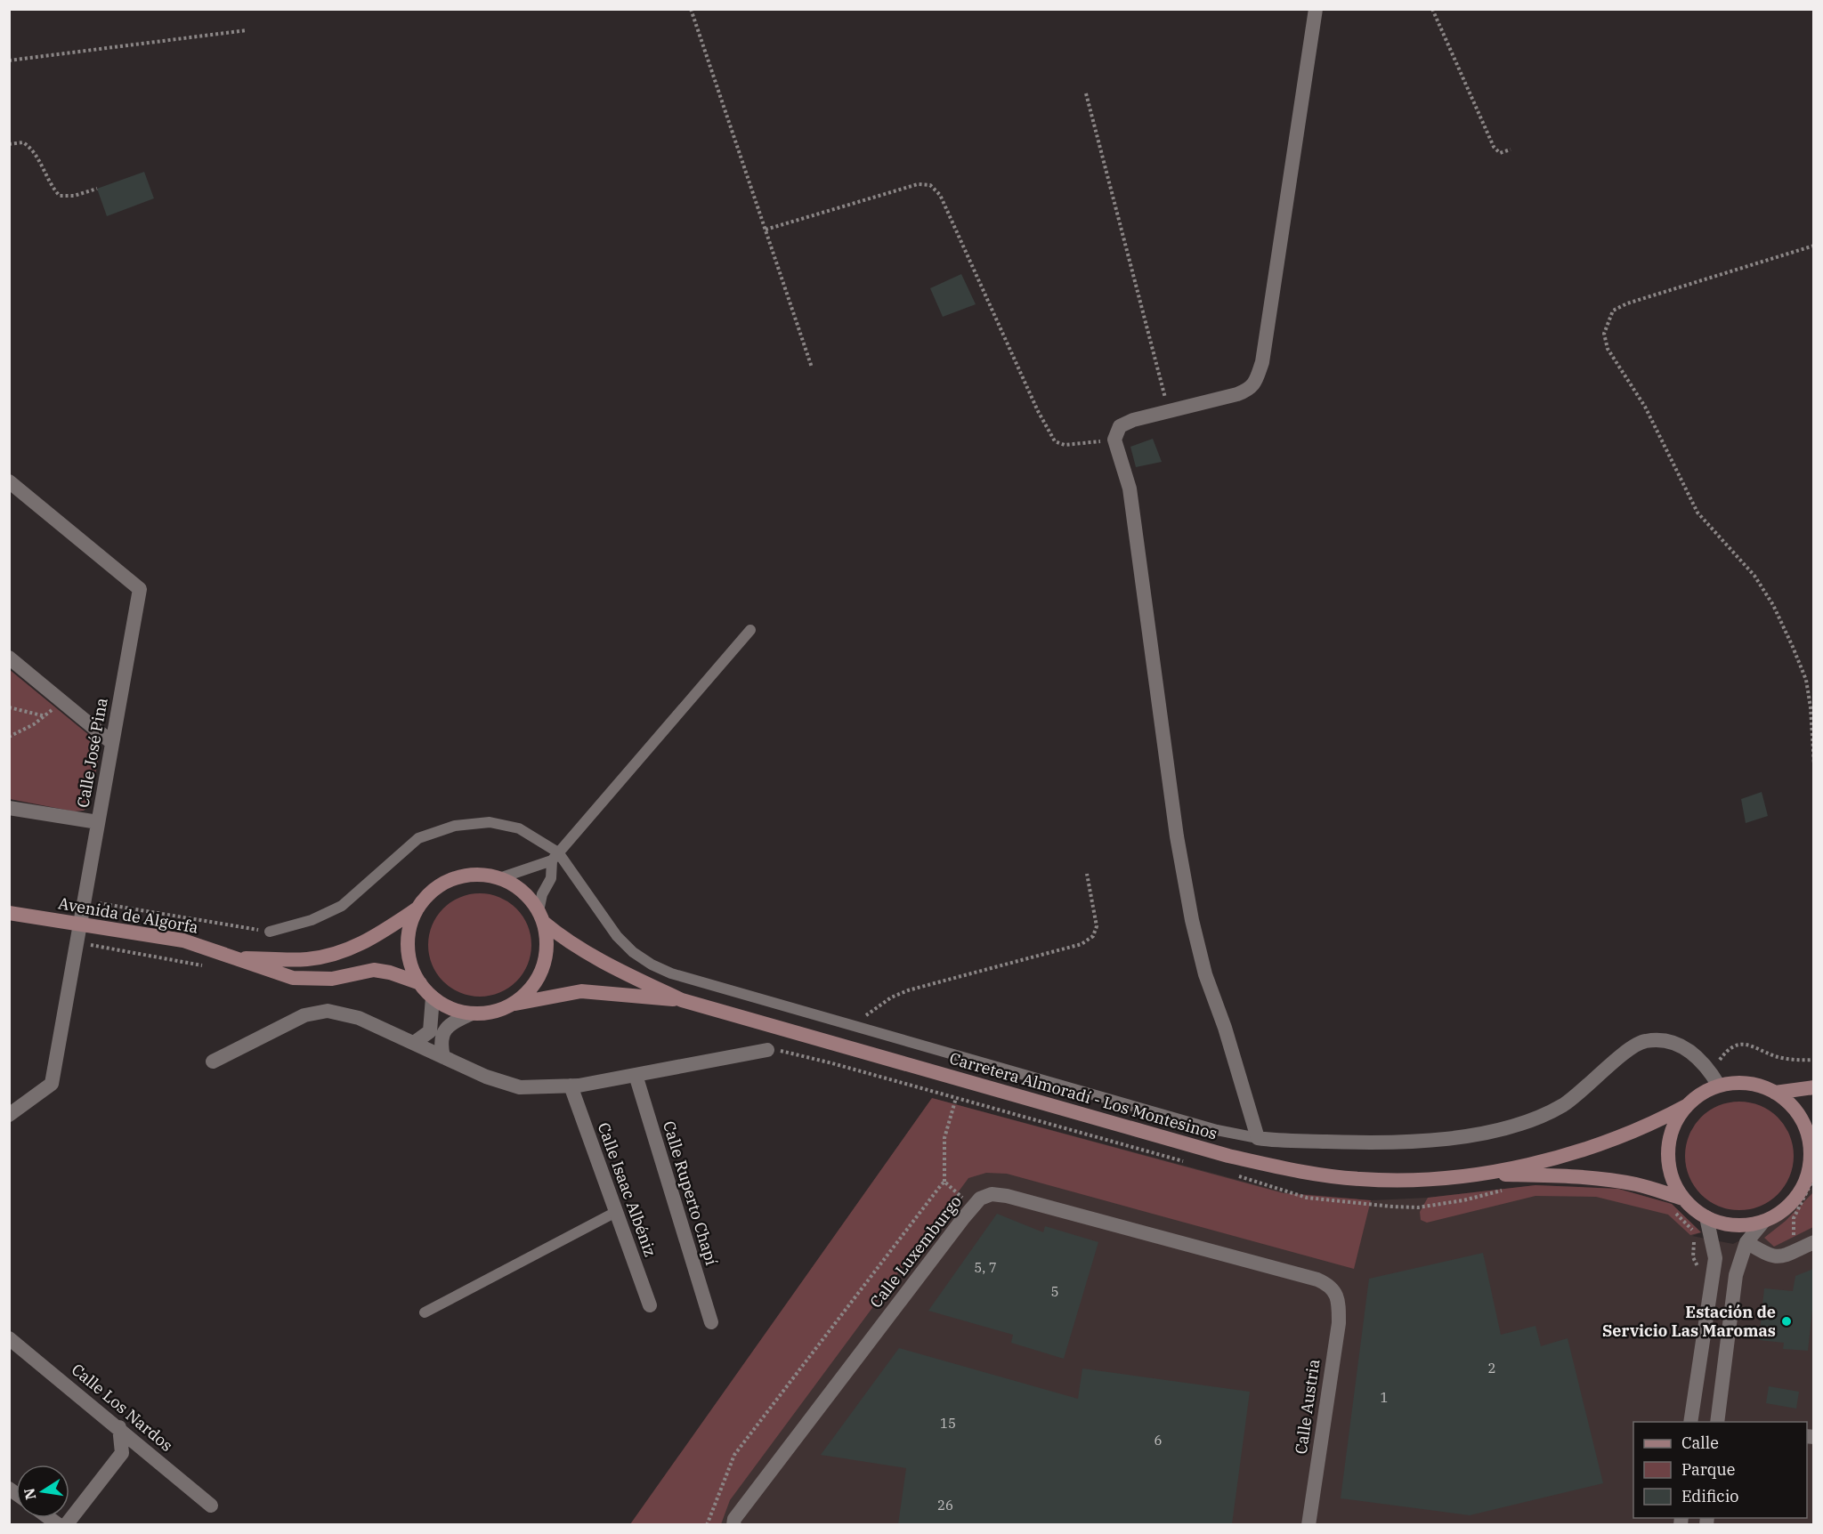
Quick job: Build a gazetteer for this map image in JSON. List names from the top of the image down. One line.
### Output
{"streets":{"main road":["Avenida de Algorfa","Carretera Almoradí - Los Montesinos"],"street":["Calle José Pina","Calle Isaac Albéniz","Calle Ruperto Chapí","Calle Luxemburgo","Calle Austria","Calle Los Nardos"]},"crossings":[["Calle José Pina","Avenida de Algorfa"],["Avenida de Algorfa","Carretera Almoradí - Los Montesinos"],["Calle Luxemburgo","Calle Austria"]],"places":["Estación de Servicio Las Maromas"],"house_numbers":["5, 7","5","2","1","15","6","26"],"legend":["Calle","Parque","Edificio"],"north":"left"}
